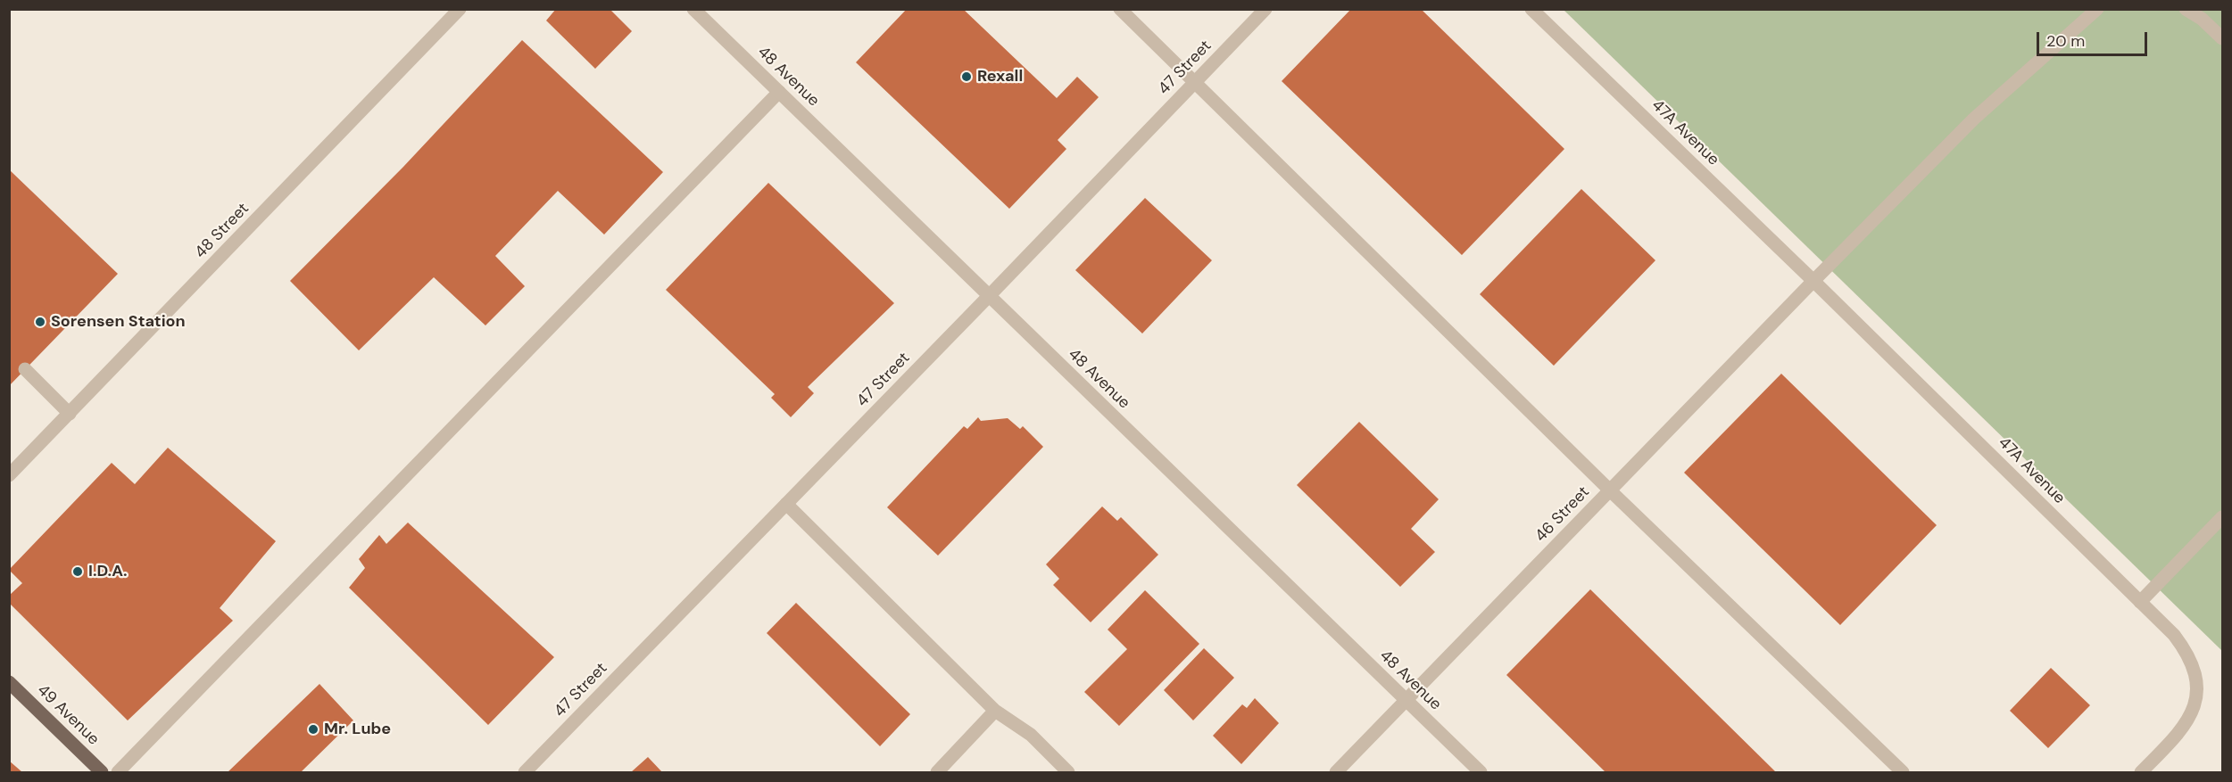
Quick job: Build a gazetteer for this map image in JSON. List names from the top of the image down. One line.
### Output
{"streets":{"main road":["49 Avenue"],"street":["47 Street","48 Avenue","47A Avenue","48 Street","46 Street"]},"crossings":[["47 Street","48 Avenue"],["48 Avenue","46 Street"],["47A Avenue","46 Street"]],"places":["Rexall","Sorensen Station","I.D.A.","Mr. Lube"],"scale_bar":"20 m"}
